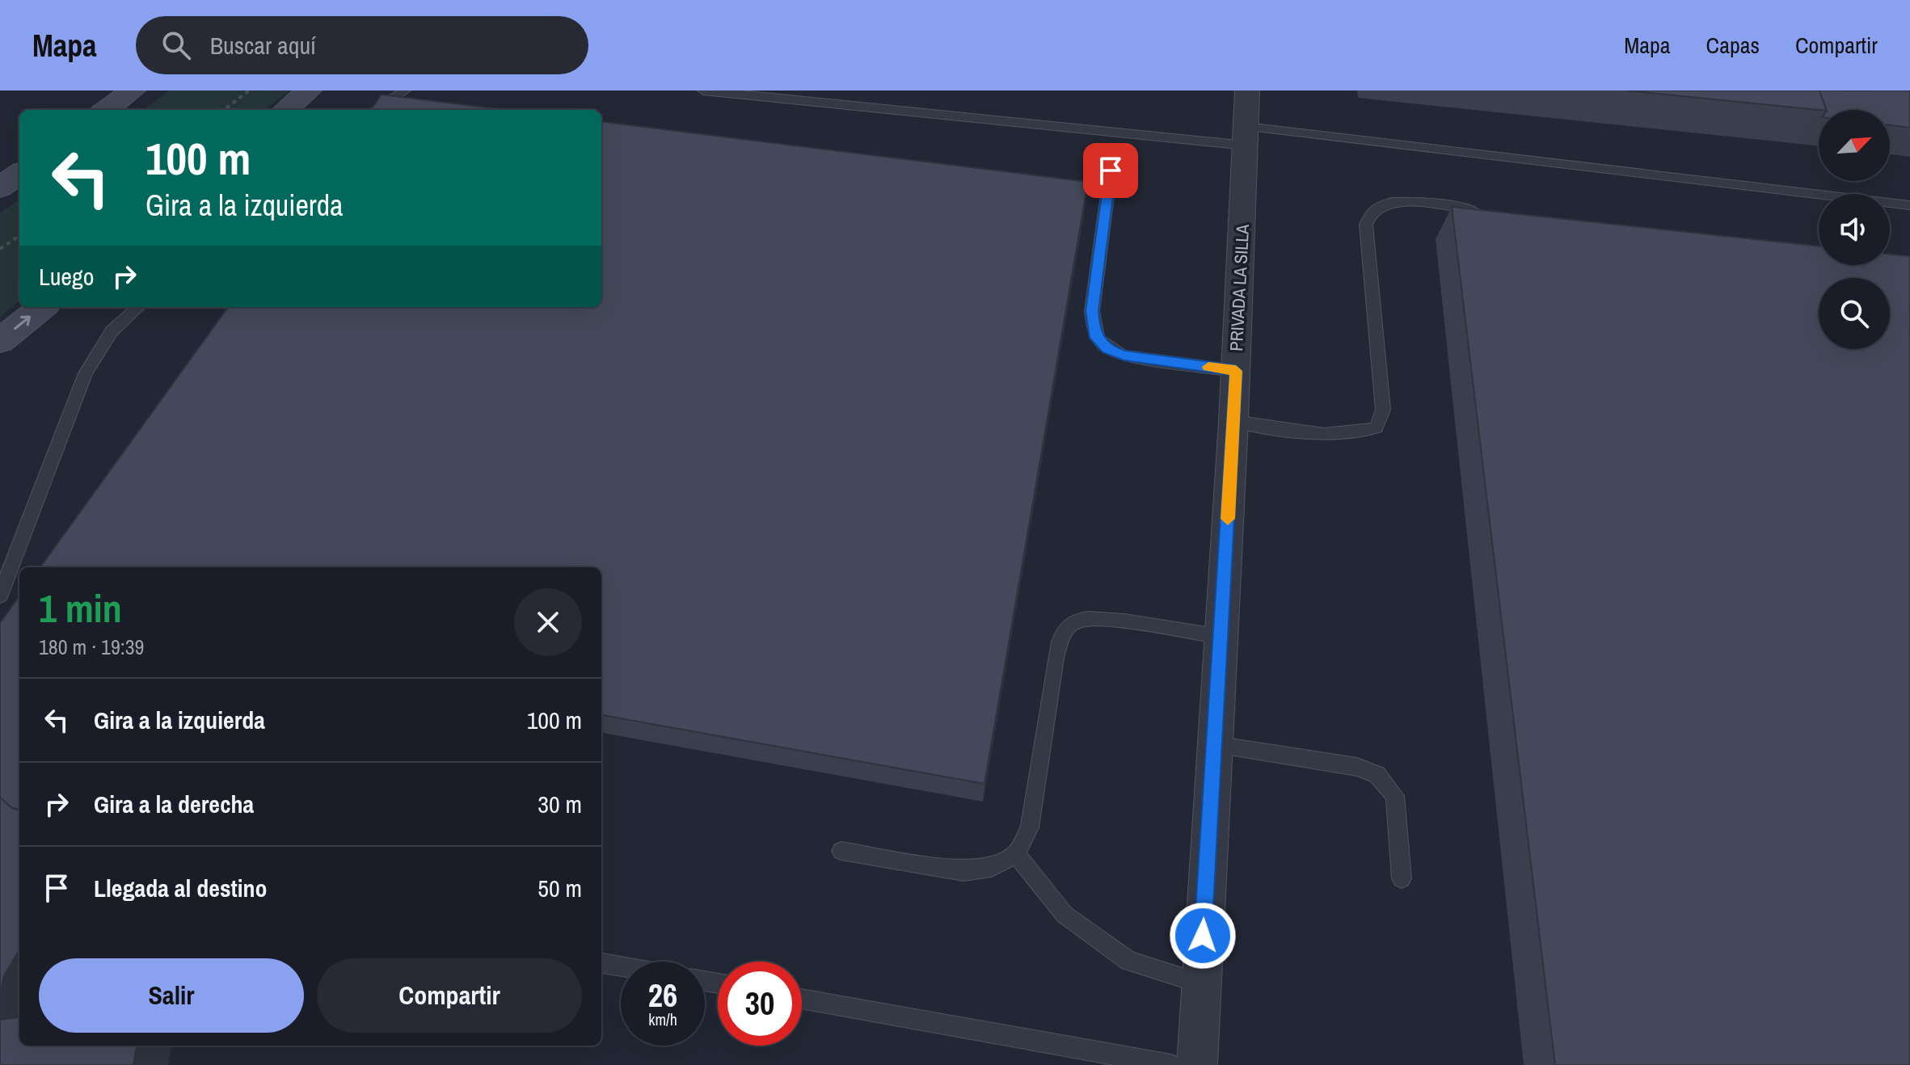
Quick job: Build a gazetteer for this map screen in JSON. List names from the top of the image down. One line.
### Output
{"streets":{"street":["PRIVADA LA SILLA"]},"north":"top right","page":{"header":"Mapa","search":"Buscar aquí","nav":["Mapa","Capas","Compartir"],"turn":["100 m","Gira a la izquierda"],"then":"Luego","heading":["1 min","180 m · 19:39"],"list":[{"name":"Gira a la izquierda","value":"100 m"},{"name":"Gira a la derecha","value":"30 m"},{"name":"Llegada al destino","value":"50 m"}],"buttons":["Salir","Compartir"],"speed":"26 km/h","limit":"30"}}
